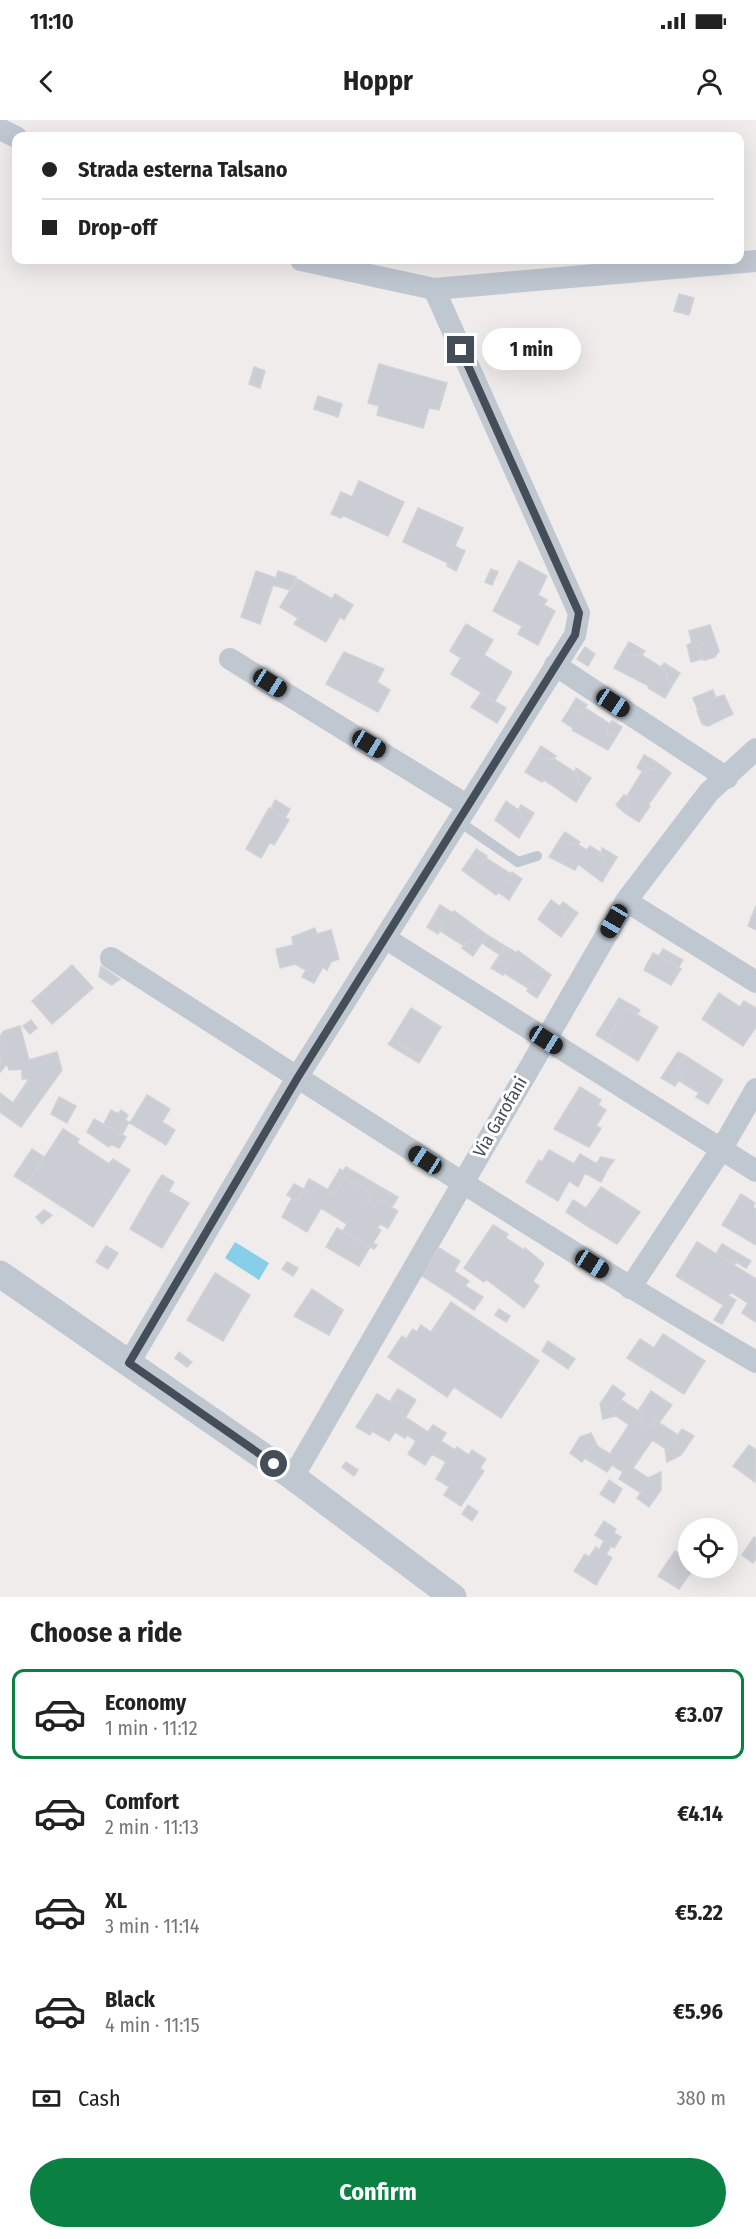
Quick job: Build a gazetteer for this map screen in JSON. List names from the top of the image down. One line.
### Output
{"streets":{"street":["Via Garofani"]},"page":{"status":"11:10","header":"Hoppr","banner":["Strada esterna Talsano","Drop-off"],"bubble":"1 min","heading":"Choose a ride","list":[{"name":"Economy","note":"1 min · 11:12","value":"€3.07"},{"name":"Comfort","note":"2 min · 11:13","value":"€4.14"},{"name":"XL","note":"3 min · 11:14","value":"€5.22"},{"name":"Black","note":"4 min · 11:15","value":"€5.96"}],"pay":["Cash","380 m"],"buttons":"Confirm"}}
